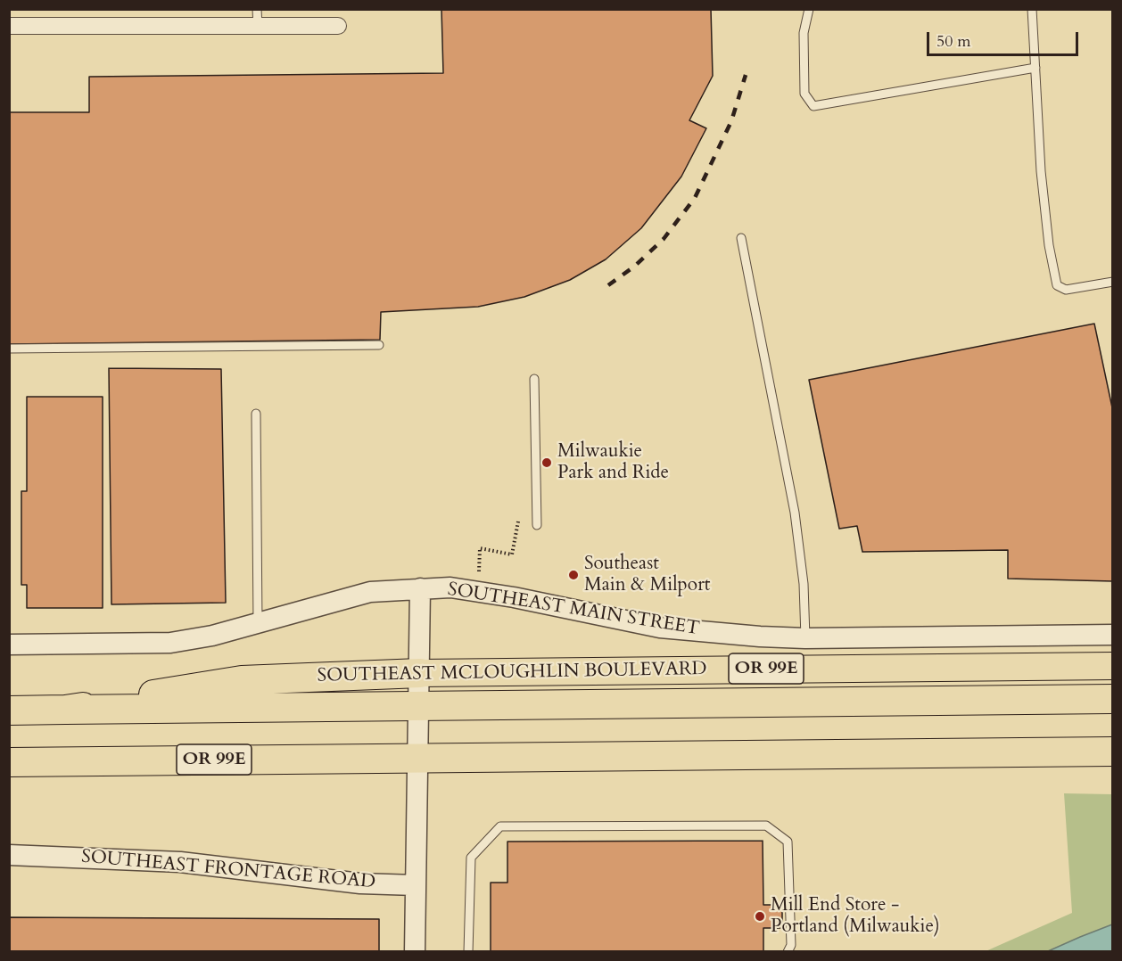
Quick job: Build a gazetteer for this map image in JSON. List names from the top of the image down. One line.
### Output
{"streets":{"highway":["OR 99E","SOUTHEAST MCLOUGHLIN BOULEVARD"],"street":["SOUTHEAST MAIN STREET","SOUTHEAST FRONTAGE ROAD"]},"places":["Milwaukie Park and Ride","Southeast Main & Milport","Mill End Store - Portland (Milwaukie)"],"scale_bar":"50 m"}
